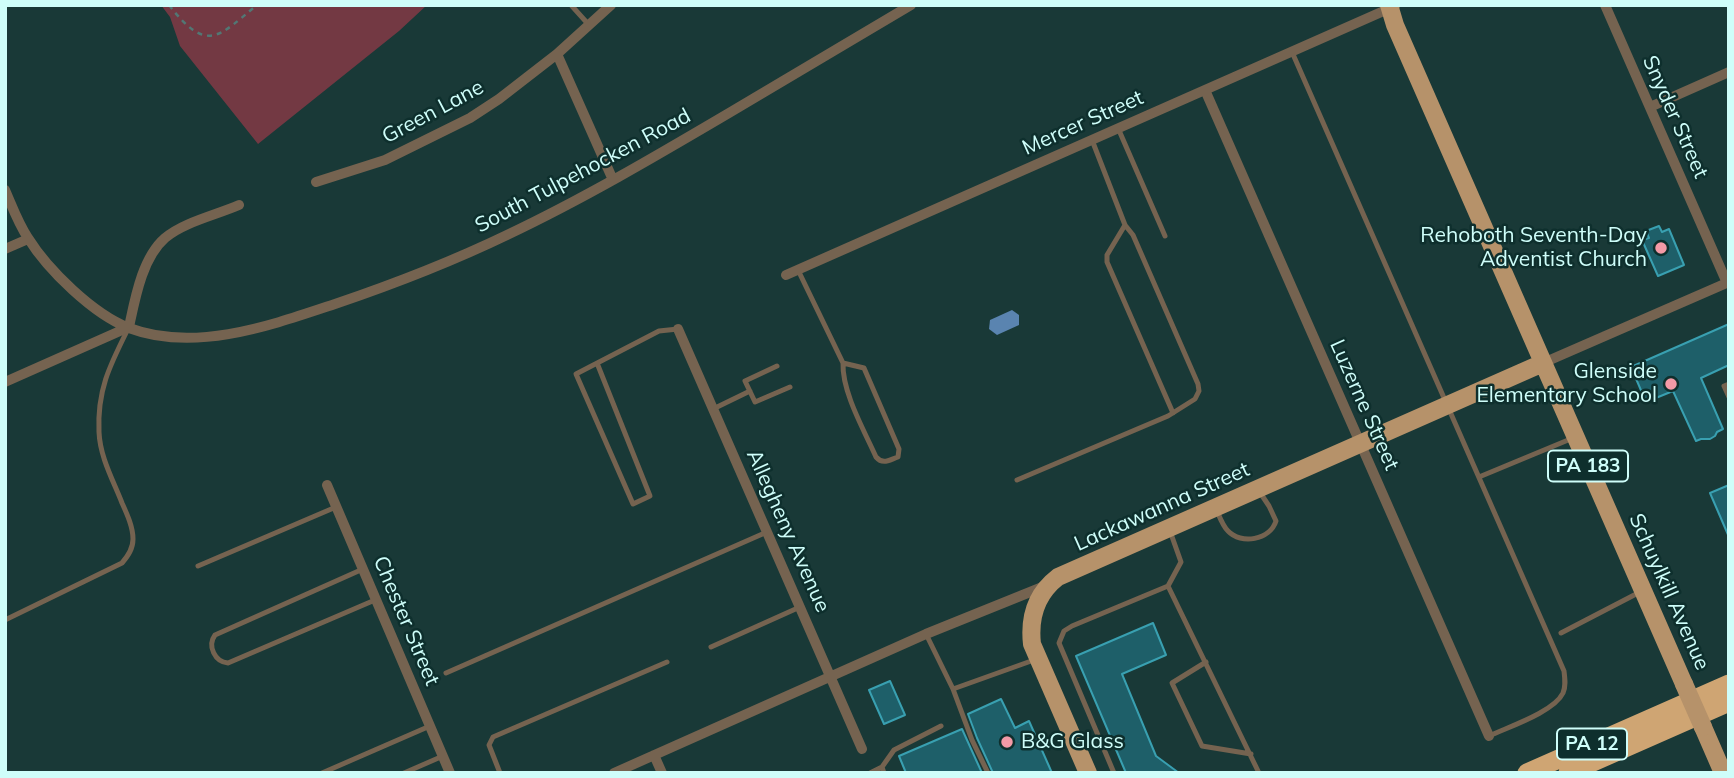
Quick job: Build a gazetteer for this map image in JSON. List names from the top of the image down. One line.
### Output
{"streets":{"highway":["PA 12"],"main road":["PA 183","Lackawanna Street","Schuylkill Avenue"],"street":["Green Lane","Snyder Street","Mercer Street","South Tulpehocken Road","Luzerne Street","Allegheny Avenue","Chester Street"]},"crossings":[["Snyder Street","Lackawanna Street"],["Mercer Street","Luzerne Street"],["Mercer Street","Schuylkill Avenue"],["Luzerne Street","Lackawanna Street"],["Lackawanna Street","Allegheny Avenue"],["Lackawanna Street","Schuylkill Avenue"]],"places":["Rehoboth Seventh-Day Adventist Church","Glenside Elementary School","B&G Glass"]}
